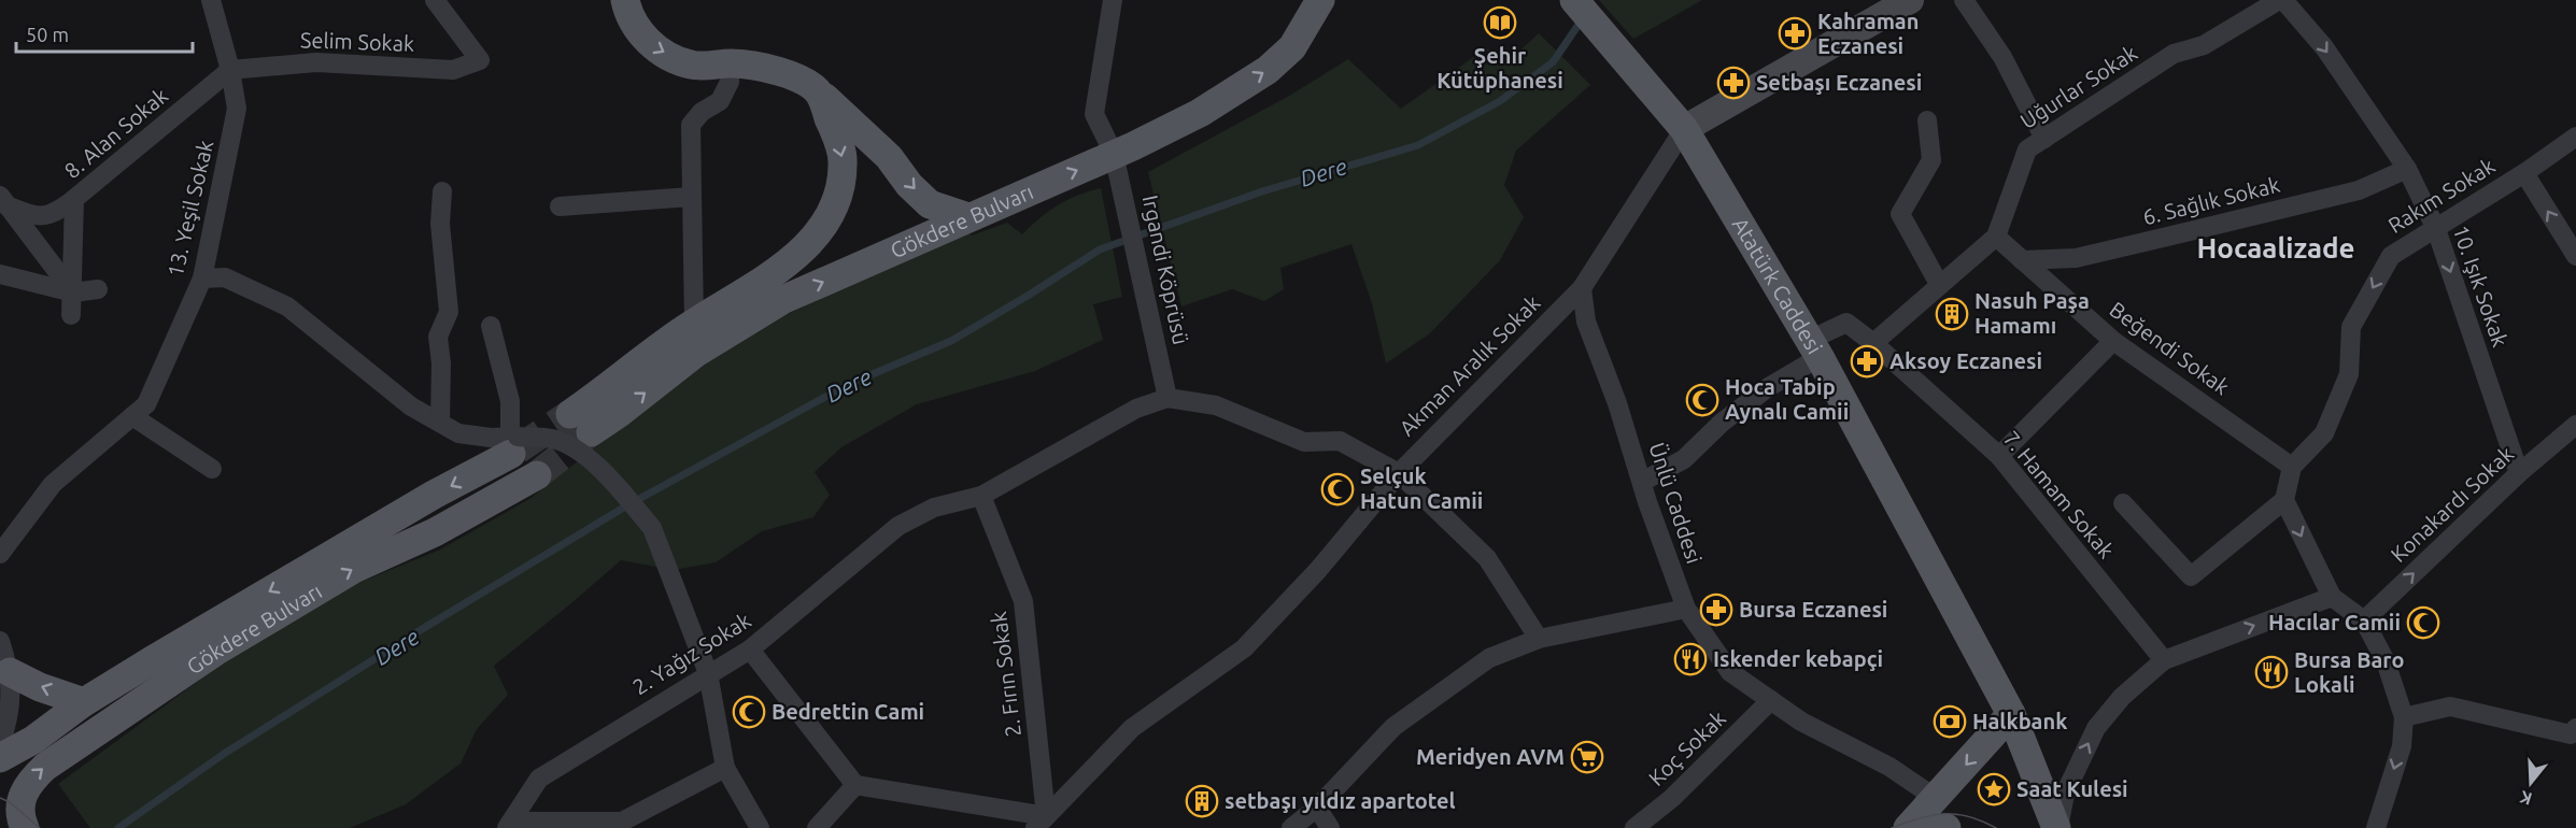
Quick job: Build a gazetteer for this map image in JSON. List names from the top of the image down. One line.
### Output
{"streets":{"main road":["Gökdere Bulvarı","Atatürk Caddesi"],"street":["Selim Sokak","Uğurlar Sokak","8. Alan Sokak","Rakım Sokak","6. Sağlık Sokak","13. Yeşil Sokak","Irgandi Köprüsü","10. Işık Sokak","Beğendi Sokak","Akman Aralık Sokak","7. Hamam Sokak","Ünlü Caddesi","Konakardı Sokak","2. Yağız Sokak","2. Fırın Sokak","Koç Sokak"]},"crossings":[["Selim Sokak","8. Alan Sokak"],["Selim Sokak","13. Yeşil Sokak"],["Uğurlar Sokak","10. Işık Sokak"],["Uğurlar Sokak","Beğendi Sokak"],["8. Alan Sokak","13. Yeşil Sokak"],["Rakım Sokak","10. Işık Sokak"],["Rakım Sokak","Beğendi Sokak"],["6. Sağlık Sokak","10. Işık Sokak"],["6. Sağlık Sokak","Beğendi Sokak"],["Gökdere Bulvarı","Irgandi Köprüsü"],["Irgandi Köprüsü","2. Yağız Sokak"],["Atatürk Caddesi","7. Hamam Sokak"],["10. Işık Sokak","Konakardı Sokak"],["Akman Aralık Sokak","Ünlü Caddesi"],["Akman Aralık Sokak","2. Fırın Sokak"],["Ünlü Caddesi","Koç Sokak"],["2. Yağız Sokak","2. Fırın Sokak"]],"one_way":["Rakım Sokak","10. Işık Sokak","Konakardı Sokak"],"districts":["Hocaalizade"],"water":["Dere"],"places":{"library":["Şehir Kütüphanesi"],"pharmacy":["Kahraman Eczanesi","Setbaşı Eczanesi","Aksoy Eczanesi","Bursa Eczanesi"],"building":["Nasuh Paşa Hamamı","setbaşı yıldız apartotel"],"mosque":["Hoca Tabip Aynalı Camii","Selçuk Hatun Camii","Hacılar Camii","Bedrettin Cami"],"restaurant":["Iskender kebapçi","Bursa Baro Lokali"],"bank":["Halkbank"],"supermarket":["Meridyen AVM"],"place":["Saat Kulesi"]},"scale_bar":"50 m","north":"bottom"}
